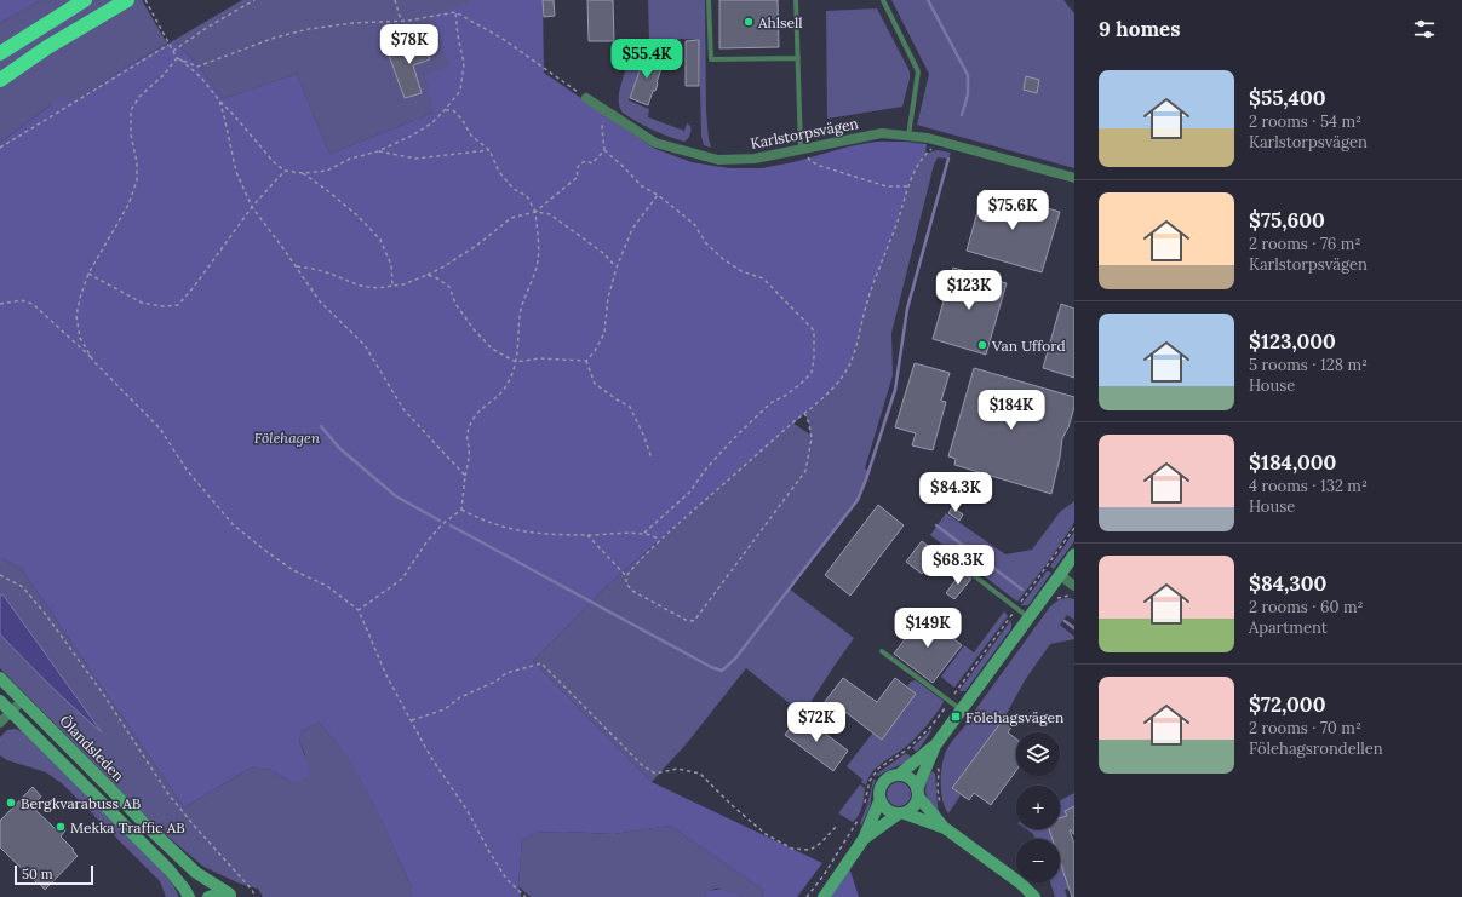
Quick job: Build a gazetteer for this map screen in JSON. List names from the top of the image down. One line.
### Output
{"streets":{"main road":["Ölandsleden"],"street":["Karlstorpsvägen"]},"parks":["Fölehagen"],"places":{"other":["Ahlsell","Van Ufford","Bergkvarabuss AB","Mekka Traffic AB"],"transit":["Fölehagsvägen"]},"scale_bar":"50 m","page":{"heading":"9 homes","price":["$78K","$55.4K","$75.6K","$123K","$184K","$84.3K","$68.3K","$149K","$72K"],"list":[{"name":"$55,400","note":"2 rooms · 54 m² · Karlstorpsvägen"},{"name":"$75,600","note":"2 rooms · 76 m² · Karlstorpsvägen"},{"name":"$123,000","note":"5 rooms · 128 m² · House"},{"name":"$184,000","note":"4 rooms · 132 m² · House"},{"name":"$84,300","note":"2 rooms · 60 m² · Apartment"},{"name":"$72,000","note":"2 rooms · 70 m² · Fölehagsrondellen"}],"map_buttons":["+","−"],"scale":"50 m"}}
